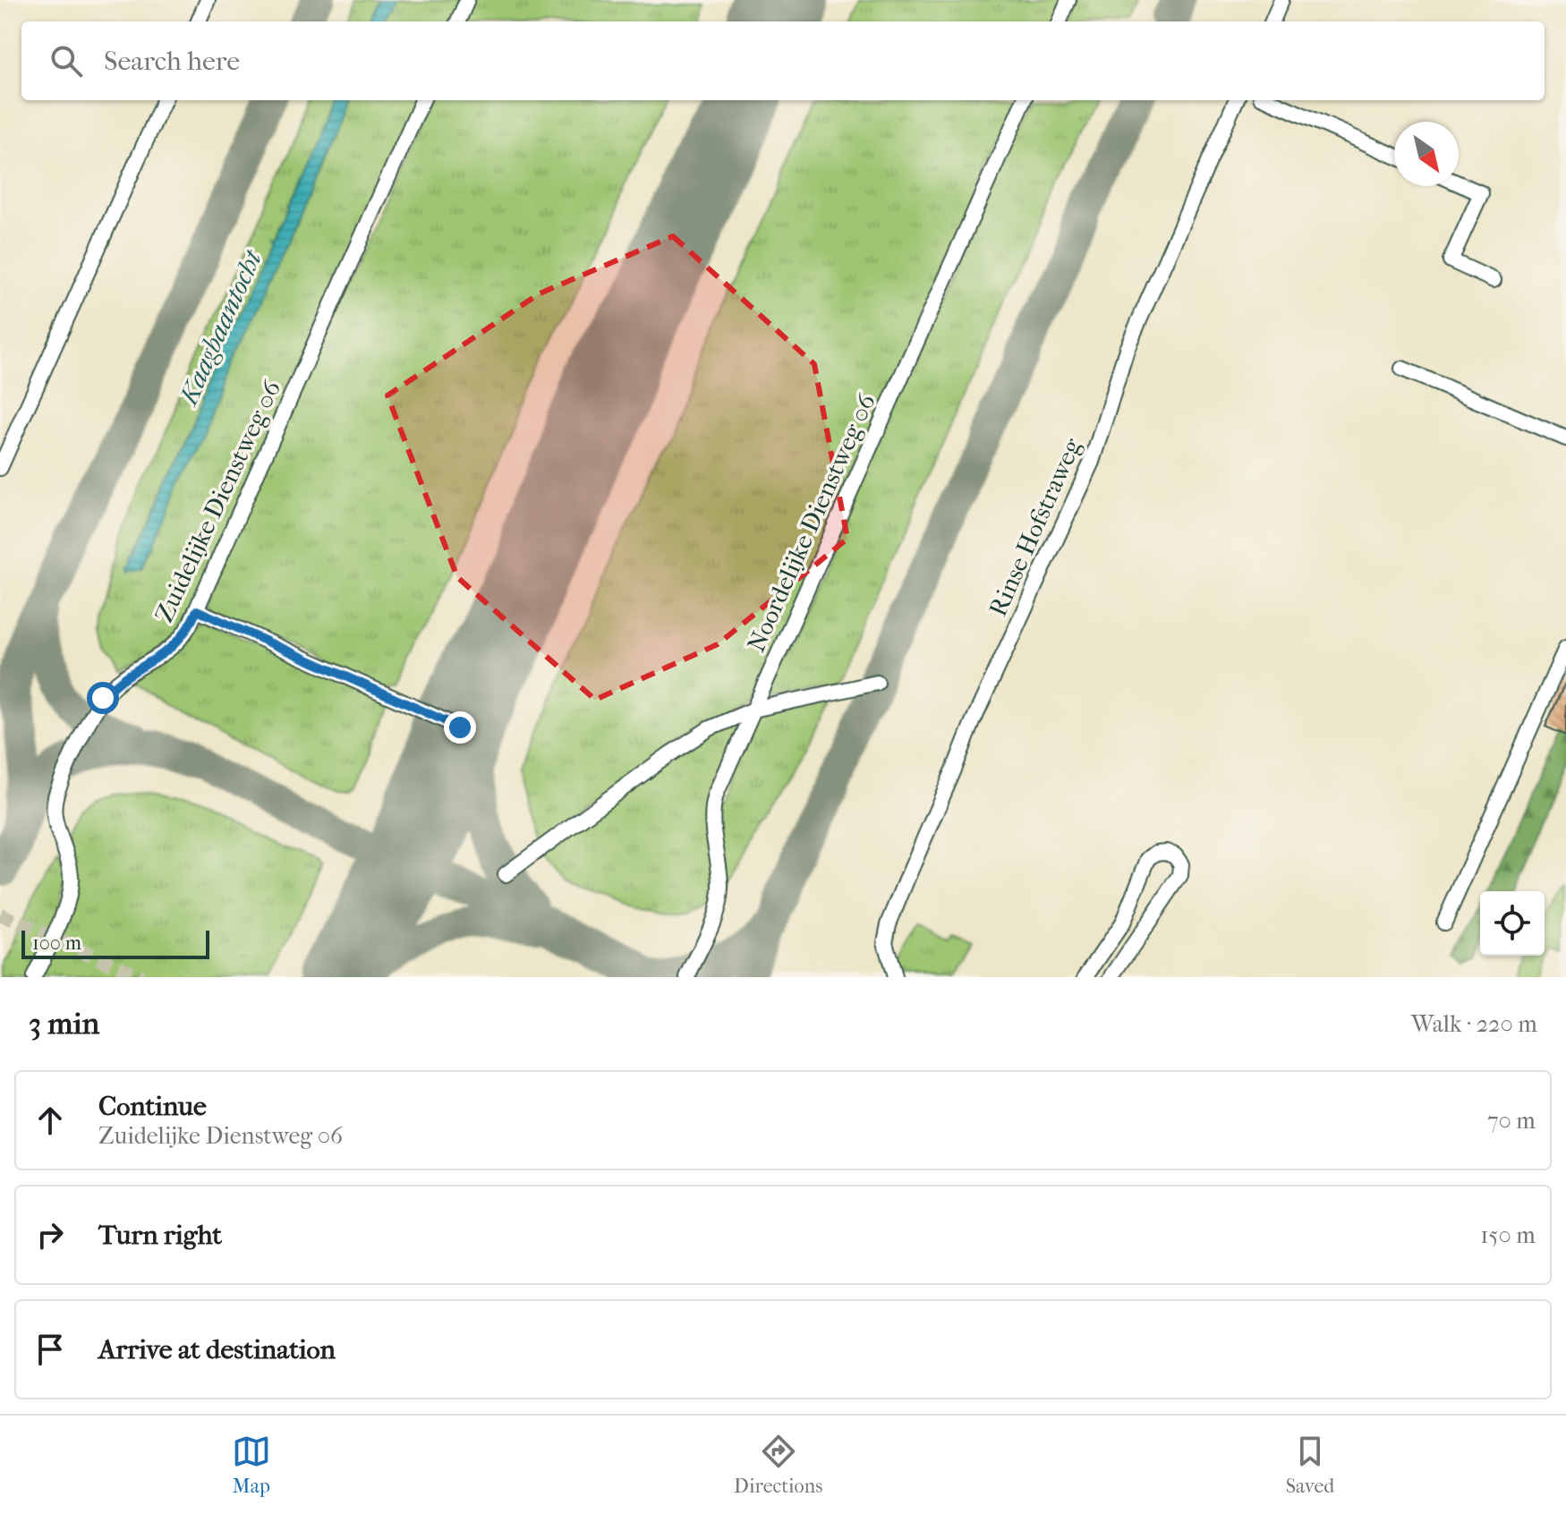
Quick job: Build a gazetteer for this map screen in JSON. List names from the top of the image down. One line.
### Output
{"streets":{"lane":["Zuidelijke Dienstweg 06","Noordelijke Dienstweg 06","Rinse Hofstraweg"]},"water":["Kaagbaantocht"],"scale_bar":"100 m","north":"bottom right","page":{"search":"Search here","scale":"100 m","heading":["3 min","Walk · 220 m"],"list":[["Continue","Zuidelijke Dienstweg 06","70 m"],["Turn right","150 m"],"Arrive at destination"],"nav":["Map","Directions","Saved"]}}
